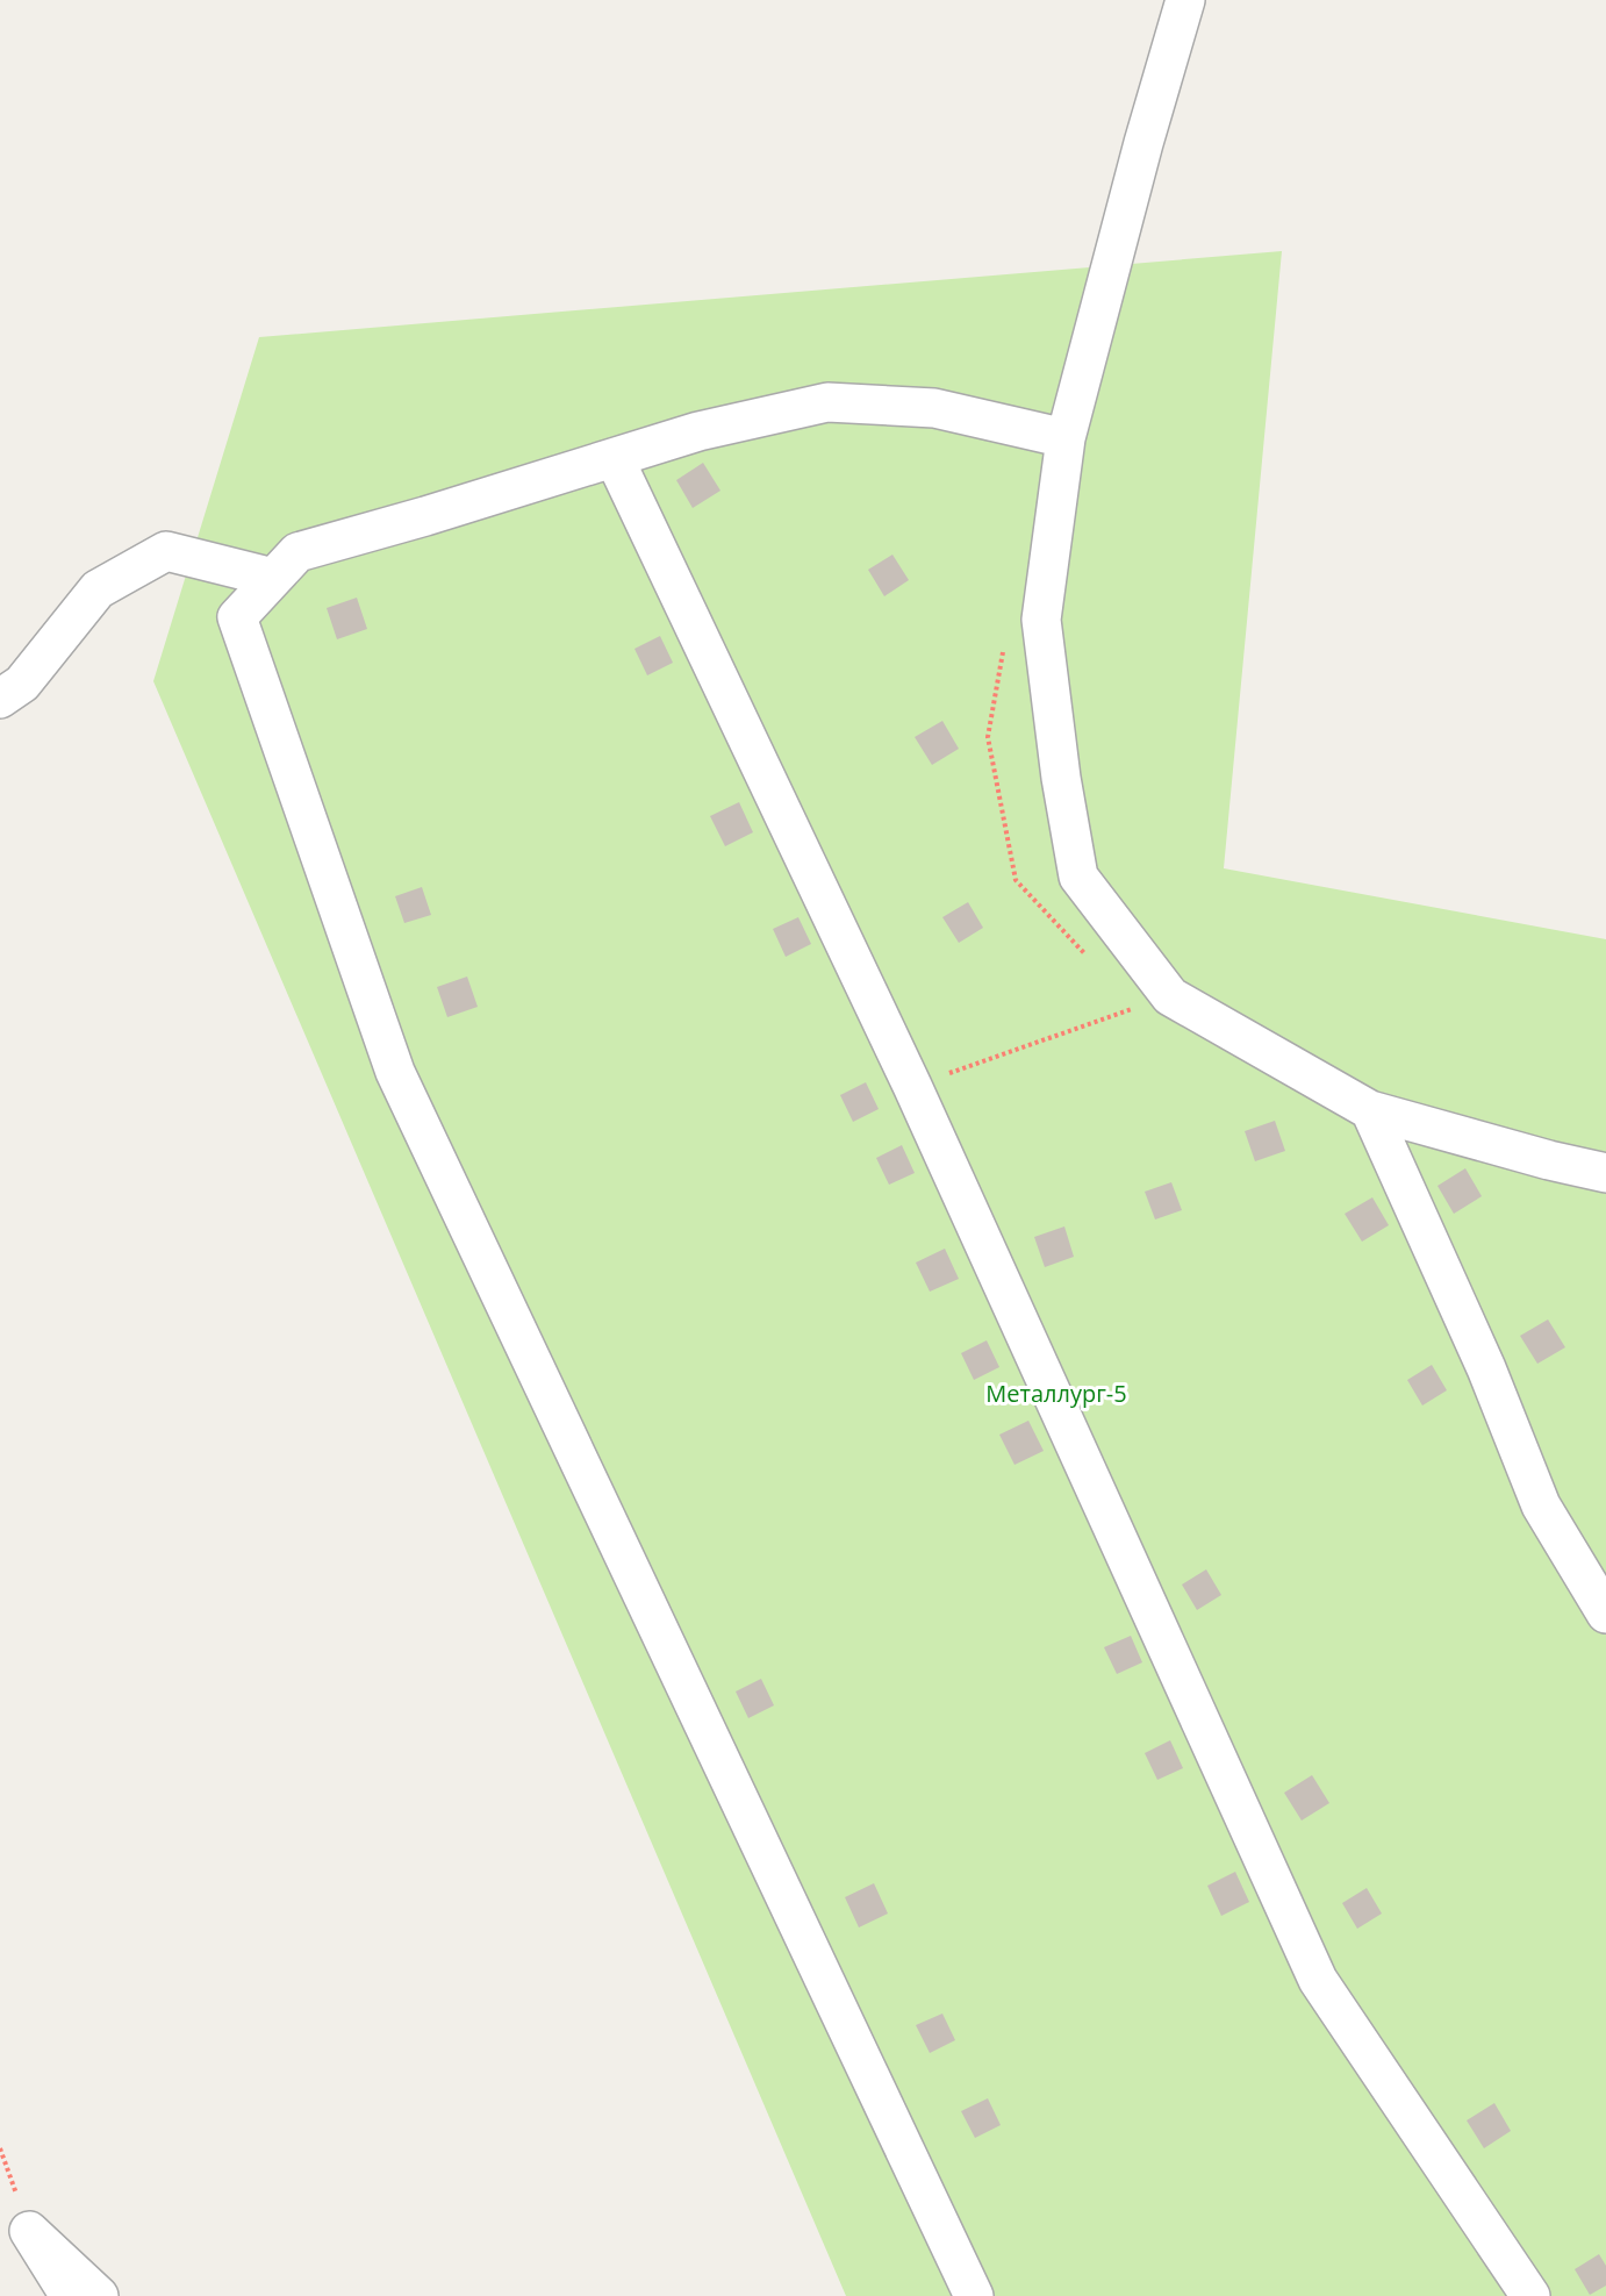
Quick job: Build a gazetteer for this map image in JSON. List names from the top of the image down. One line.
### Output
{"parks":["Металлург-5"]}
